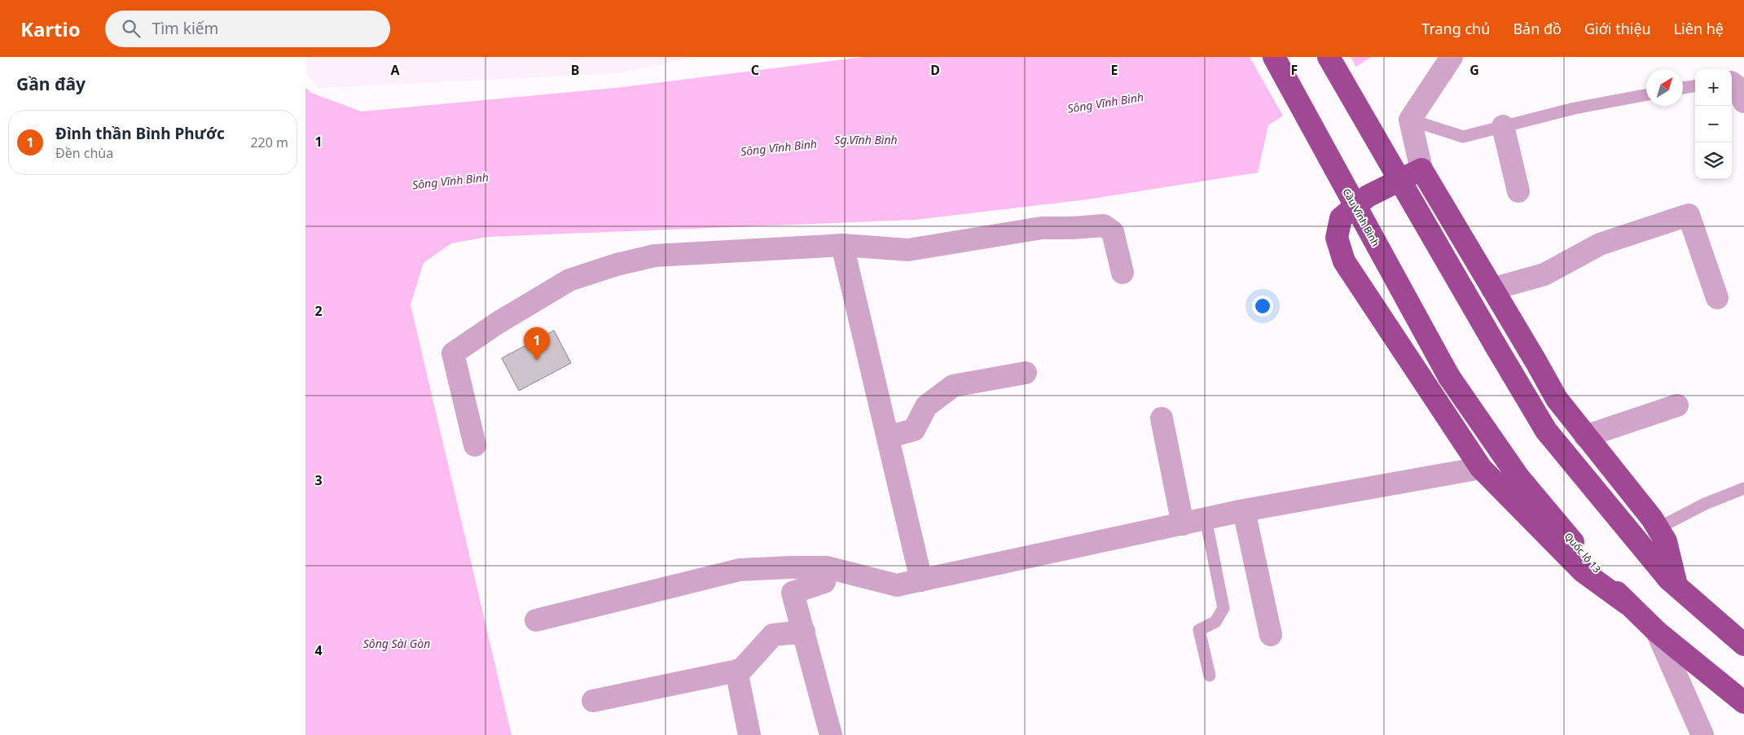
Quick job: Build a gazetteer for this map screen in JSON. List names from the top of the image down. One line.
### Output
{"streets":{"highway":["Cầu Vĩnh Bình","Quốc lộ 13"]},"crossings":[["Cầu Vĩnh Bình","Quốc lộ 13"]],"water":["Sông Vĩnh Bình","Sg.Vĩnh Bình","Sông Sài Gòn"],"north":"top right","page":{"header":"Kartio","search":"Tìm kiếm","nav":["Trang chủ","Bản đồ","Giới thiệu","Liên hệ"],"heading":"Gần đây","map_buttons":["+","−"],"list":[{"mark":"1","name":"Đình thần Bình Phước","note":"Đền chùa","value":"220 m"}],"pins":"1"},"grid":{"columns":["A","B","C","D","E","F","G"],"rows":["1","2","3","4"]}}
